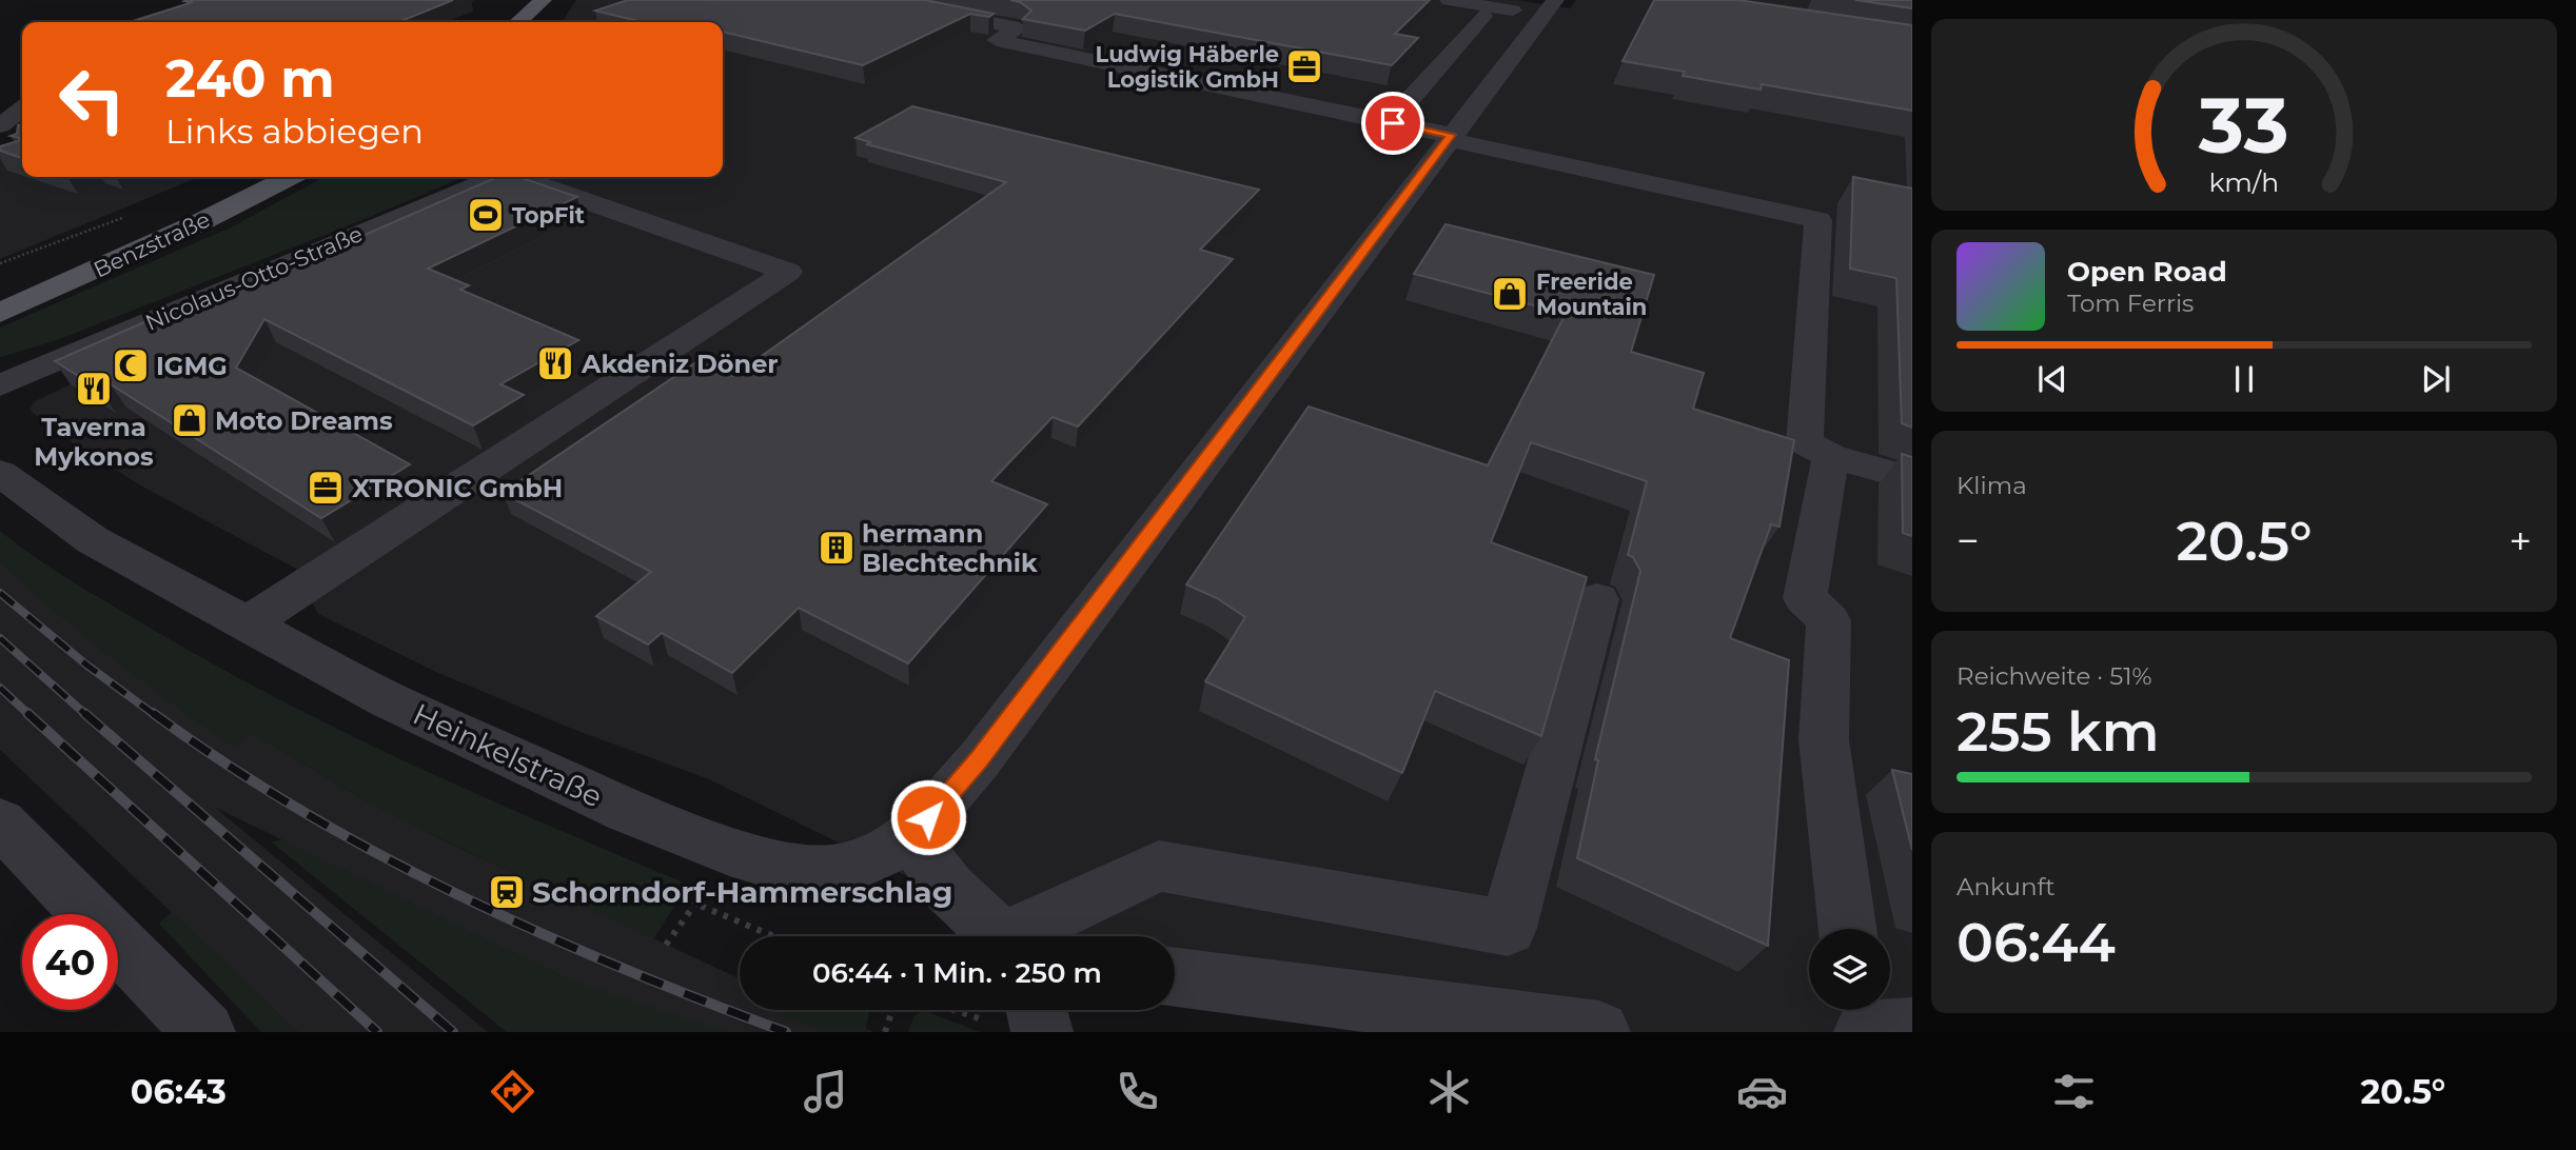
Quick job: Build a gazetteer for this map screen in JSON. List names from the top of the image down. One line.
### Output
{"streets":{"main road":["Benzstraße"],"street":["Nicolaus-Otto-Straße","Heinkelstraße"]},"places":{"office":["Ludwig Häberle Logistik GmbH","XTRONIC GmbH"],"sports":["TopFit"],"shop":["Freeride Mountain","Moto Dreams"],"restaurant":["Akdeniz Döner","Taverna Mykonos"],"mosque":["IGMG"],"building":["hermann Blechtechnik"],"station":["Schorndorf-Hammerschlag"]},"page":{"turn":["240 m","Links abbiegen"],"song":["Open Road","Tom Ferris"],"tile":["Klima",["Reichweite · 51%","255 km"],["Ankunft","06:44"]],"heat":["−","20.5°","+"],"limit":"40","trip":"06:44 · 1 Min. · 250 m","tabs":["06:43","20.5°"],"gauge":["33","km/h"]}}
